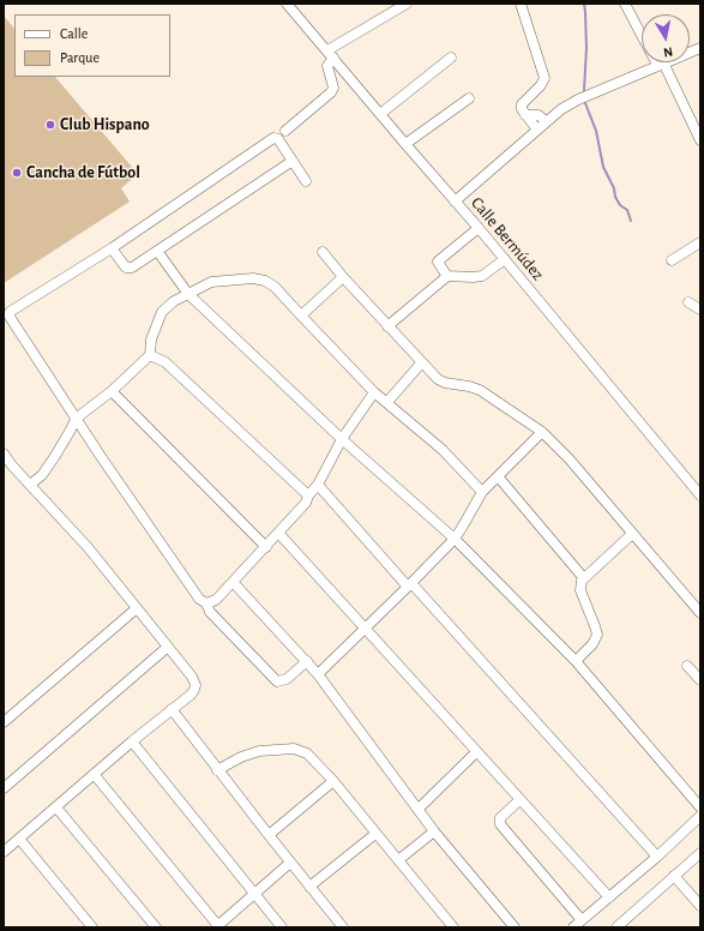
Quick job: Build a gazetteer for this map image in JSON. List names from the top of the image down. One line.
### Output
{"streets":{"street":["Calle Bermúdez"]},"places":["Club Hispano","Cancha de Fútbol"],"legend":["Calle","Parque"],"north":"bottom"}
